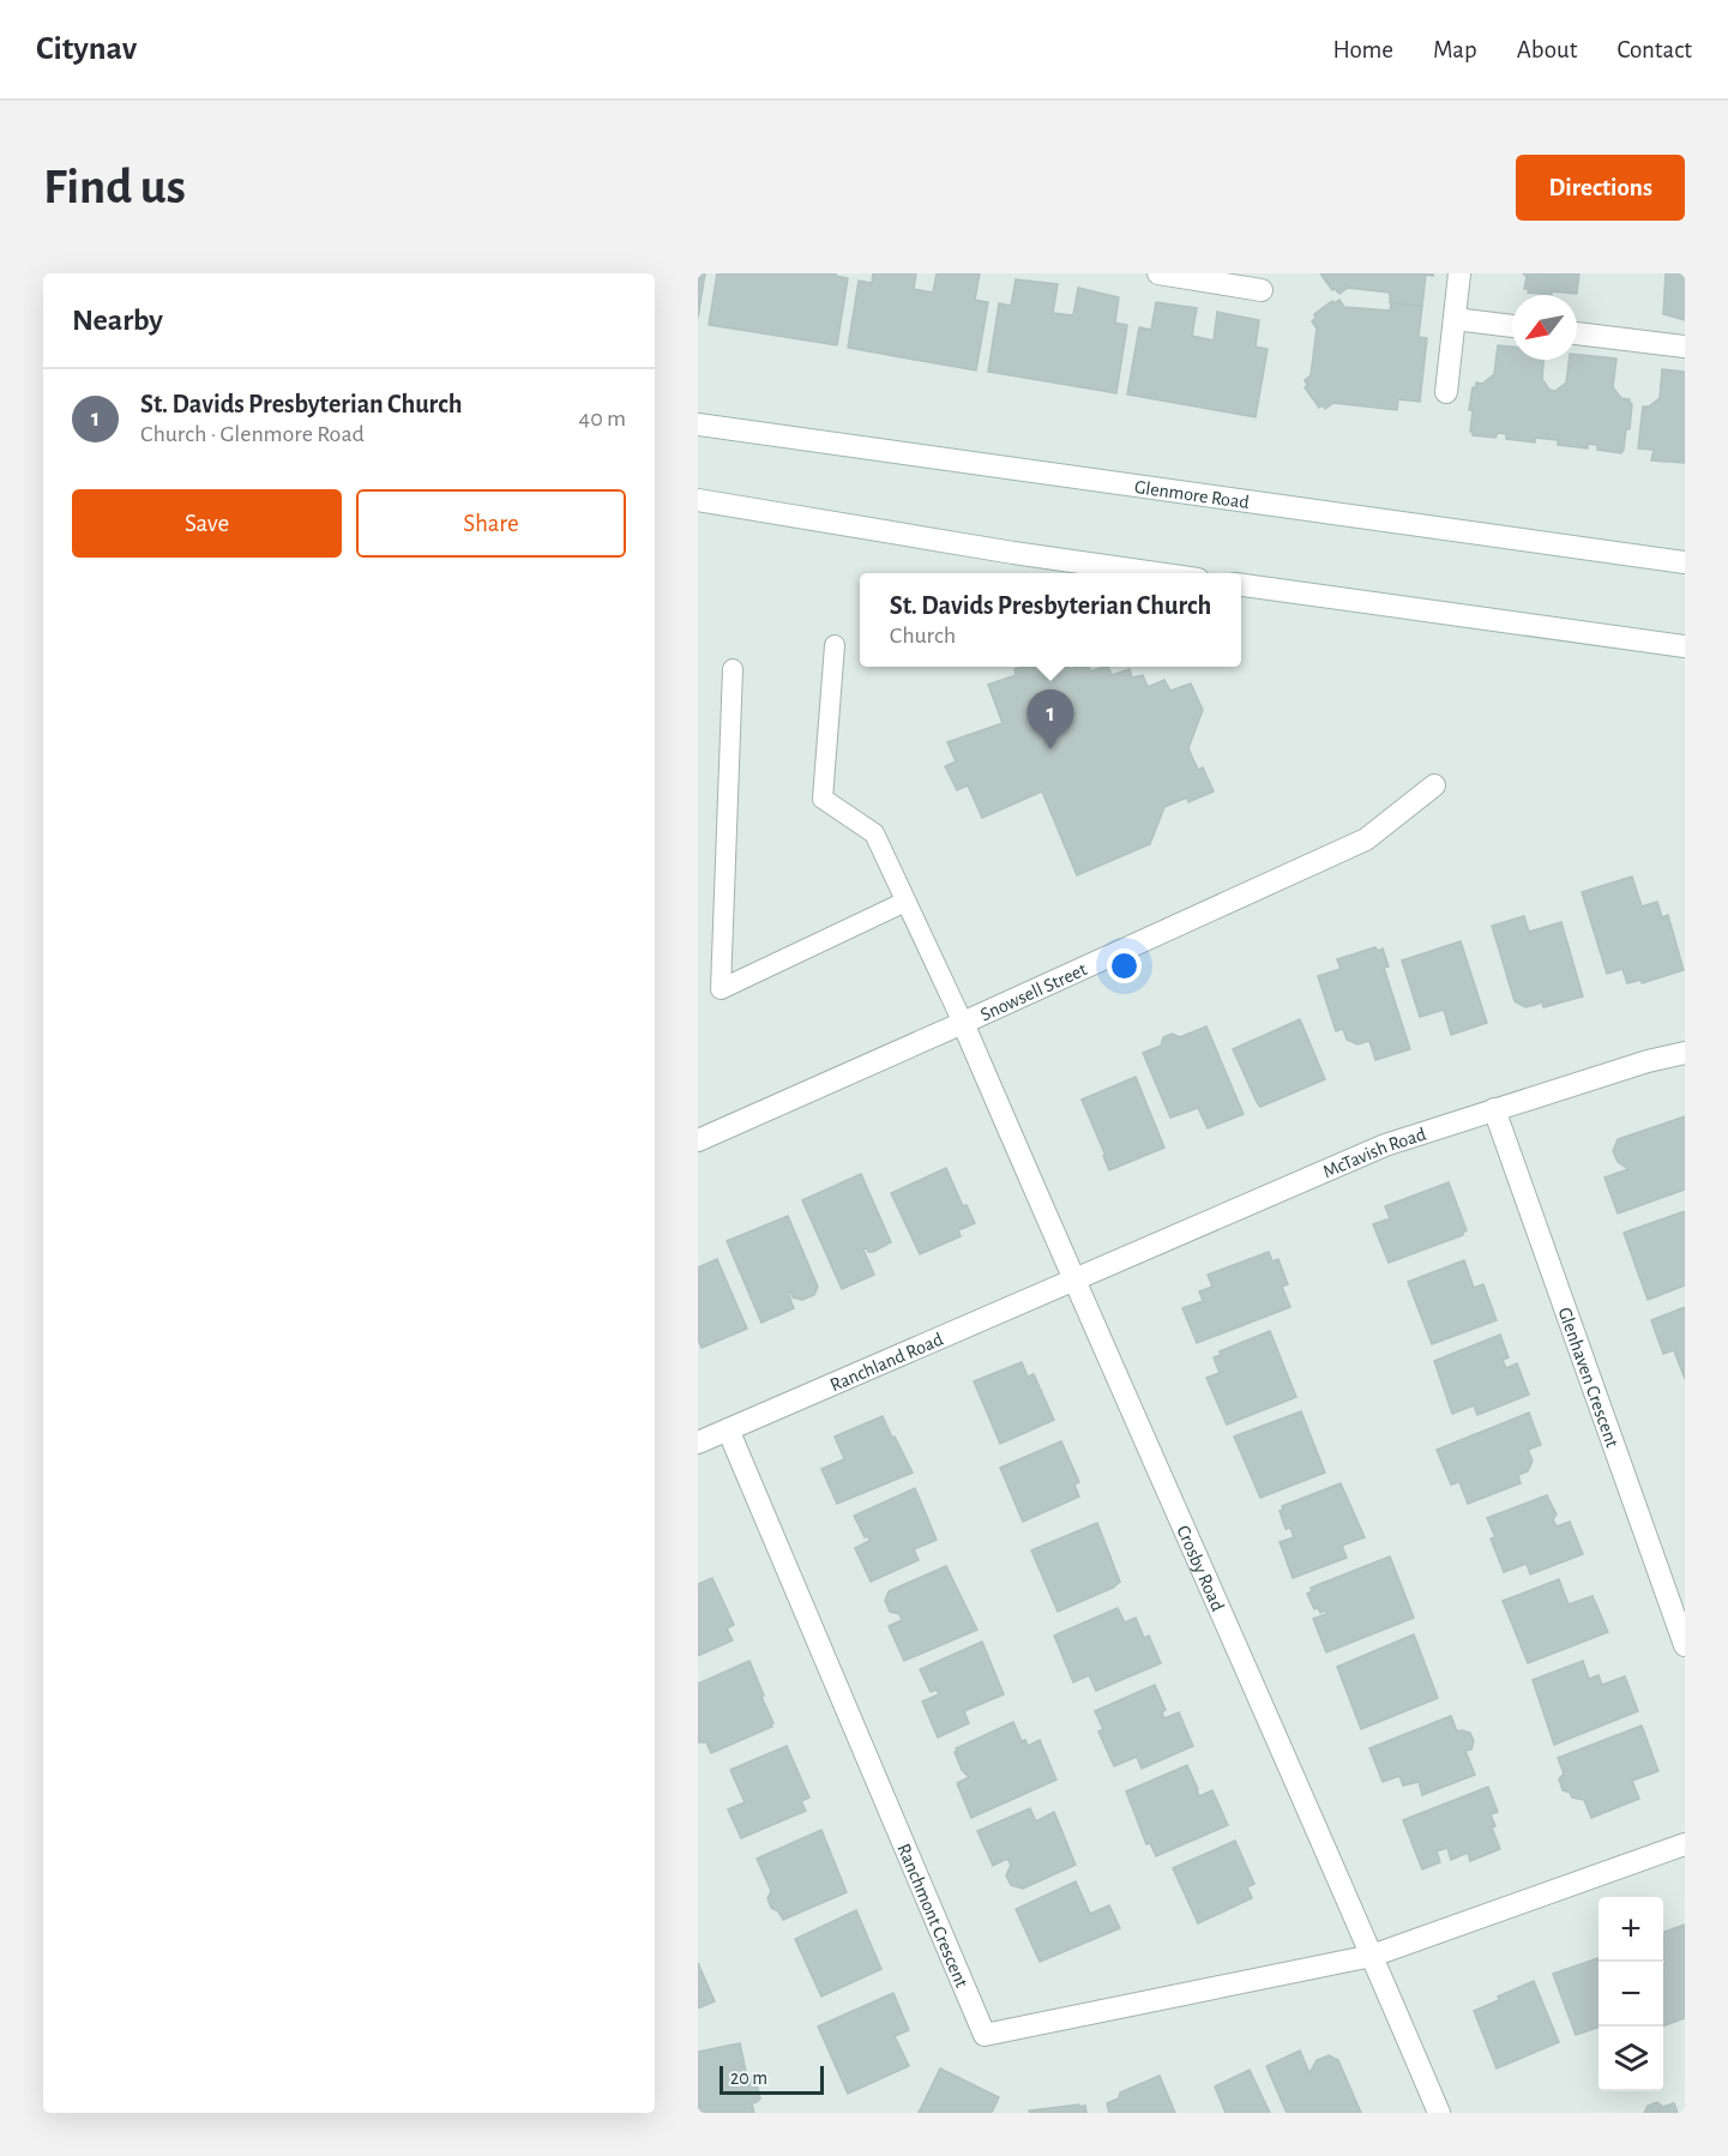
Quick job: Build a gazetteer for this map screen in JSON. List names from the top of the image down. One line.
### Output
{"streets":{"street":["Glenmore Road","Snowsell Street","McTavish Road","Ranchland Road","Glenhaven Crescent","Crosby Road","Ranchmont Crescent"]},"crossings":[["Snowsell Street","Crosby Road"],["McTavish Road","Ranchland Road"],["McTavish Road","Glenhaven Crescent"],["McTavish Road","Crosby Road"],["Ranchland Road","Crosby Road"],["Ranchland Road","Ranchmont Crescent"],["Crosby Road","Ranchmont Crescent"]],"scale_bar":"20 m","north":"bottom left","page":{"header":"Citynav","nav":["Home","Map","About","Contact"],"buttons":["Directions",["Save","Share"]],"title":"Find us","heading":"Nearby","list":[{"mark":"1","name":"St. Davids Presbyterian Church","note":"Church · Glenmore Road","value":"40 m"}],"popup":["St. Davids Presbyterian Church","Church"],"pins":"1","map_buttons":["+","−"],"scale":"20 m"}}
